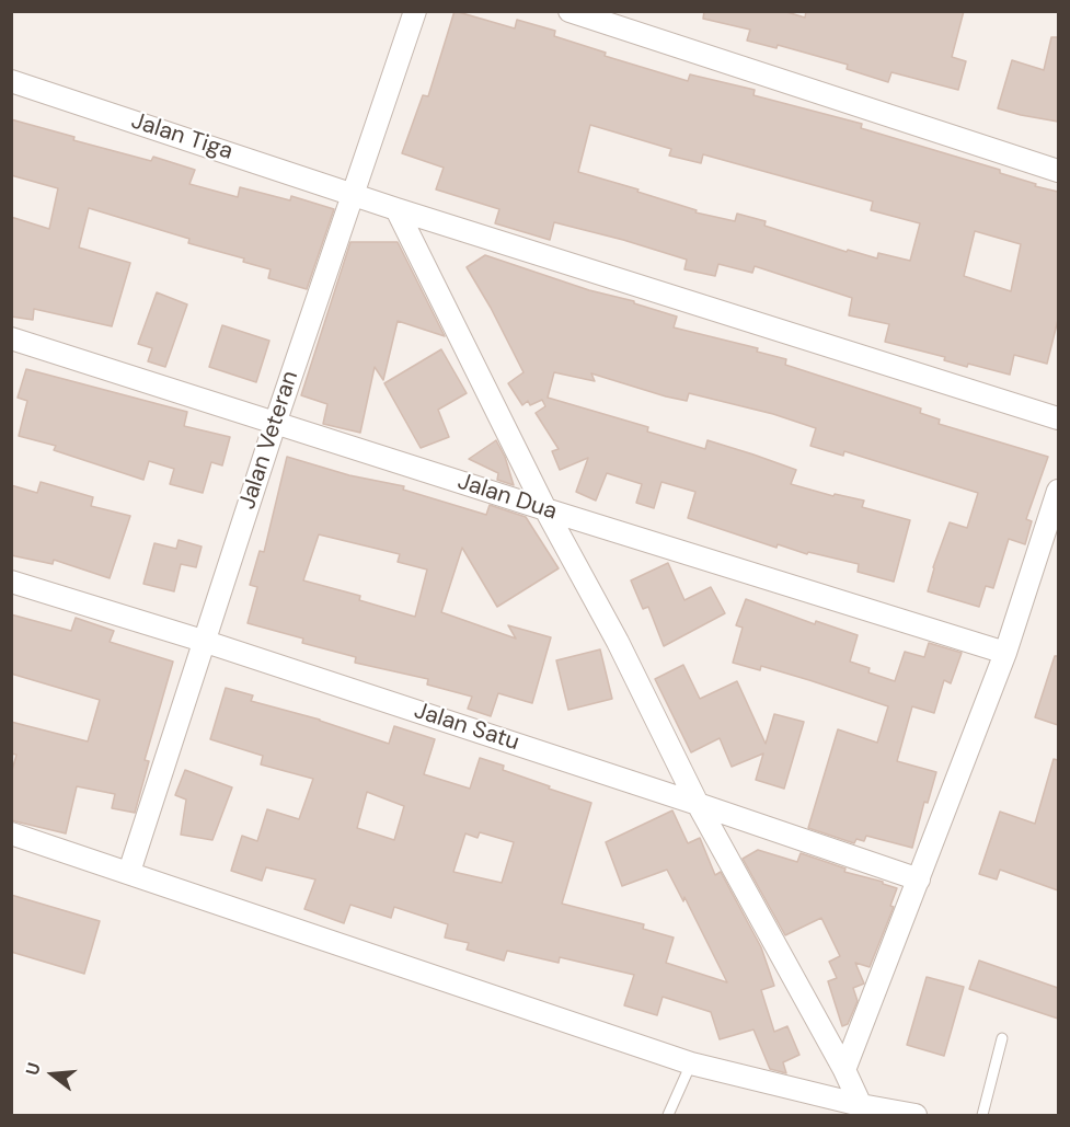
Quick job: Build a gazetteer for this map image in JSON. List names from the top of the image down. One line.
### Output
{"streets":{"street":["Jalan Tiga","Jalan Veteran","Jalan Dua","Jalan Satu"]},"crossings":[["Jalan Tiga","Jalan Veteran"],["Jalan Veteran","Jalan Dua"],["Jalan Veteran","Jalan Satu"]],"north":"left"}
